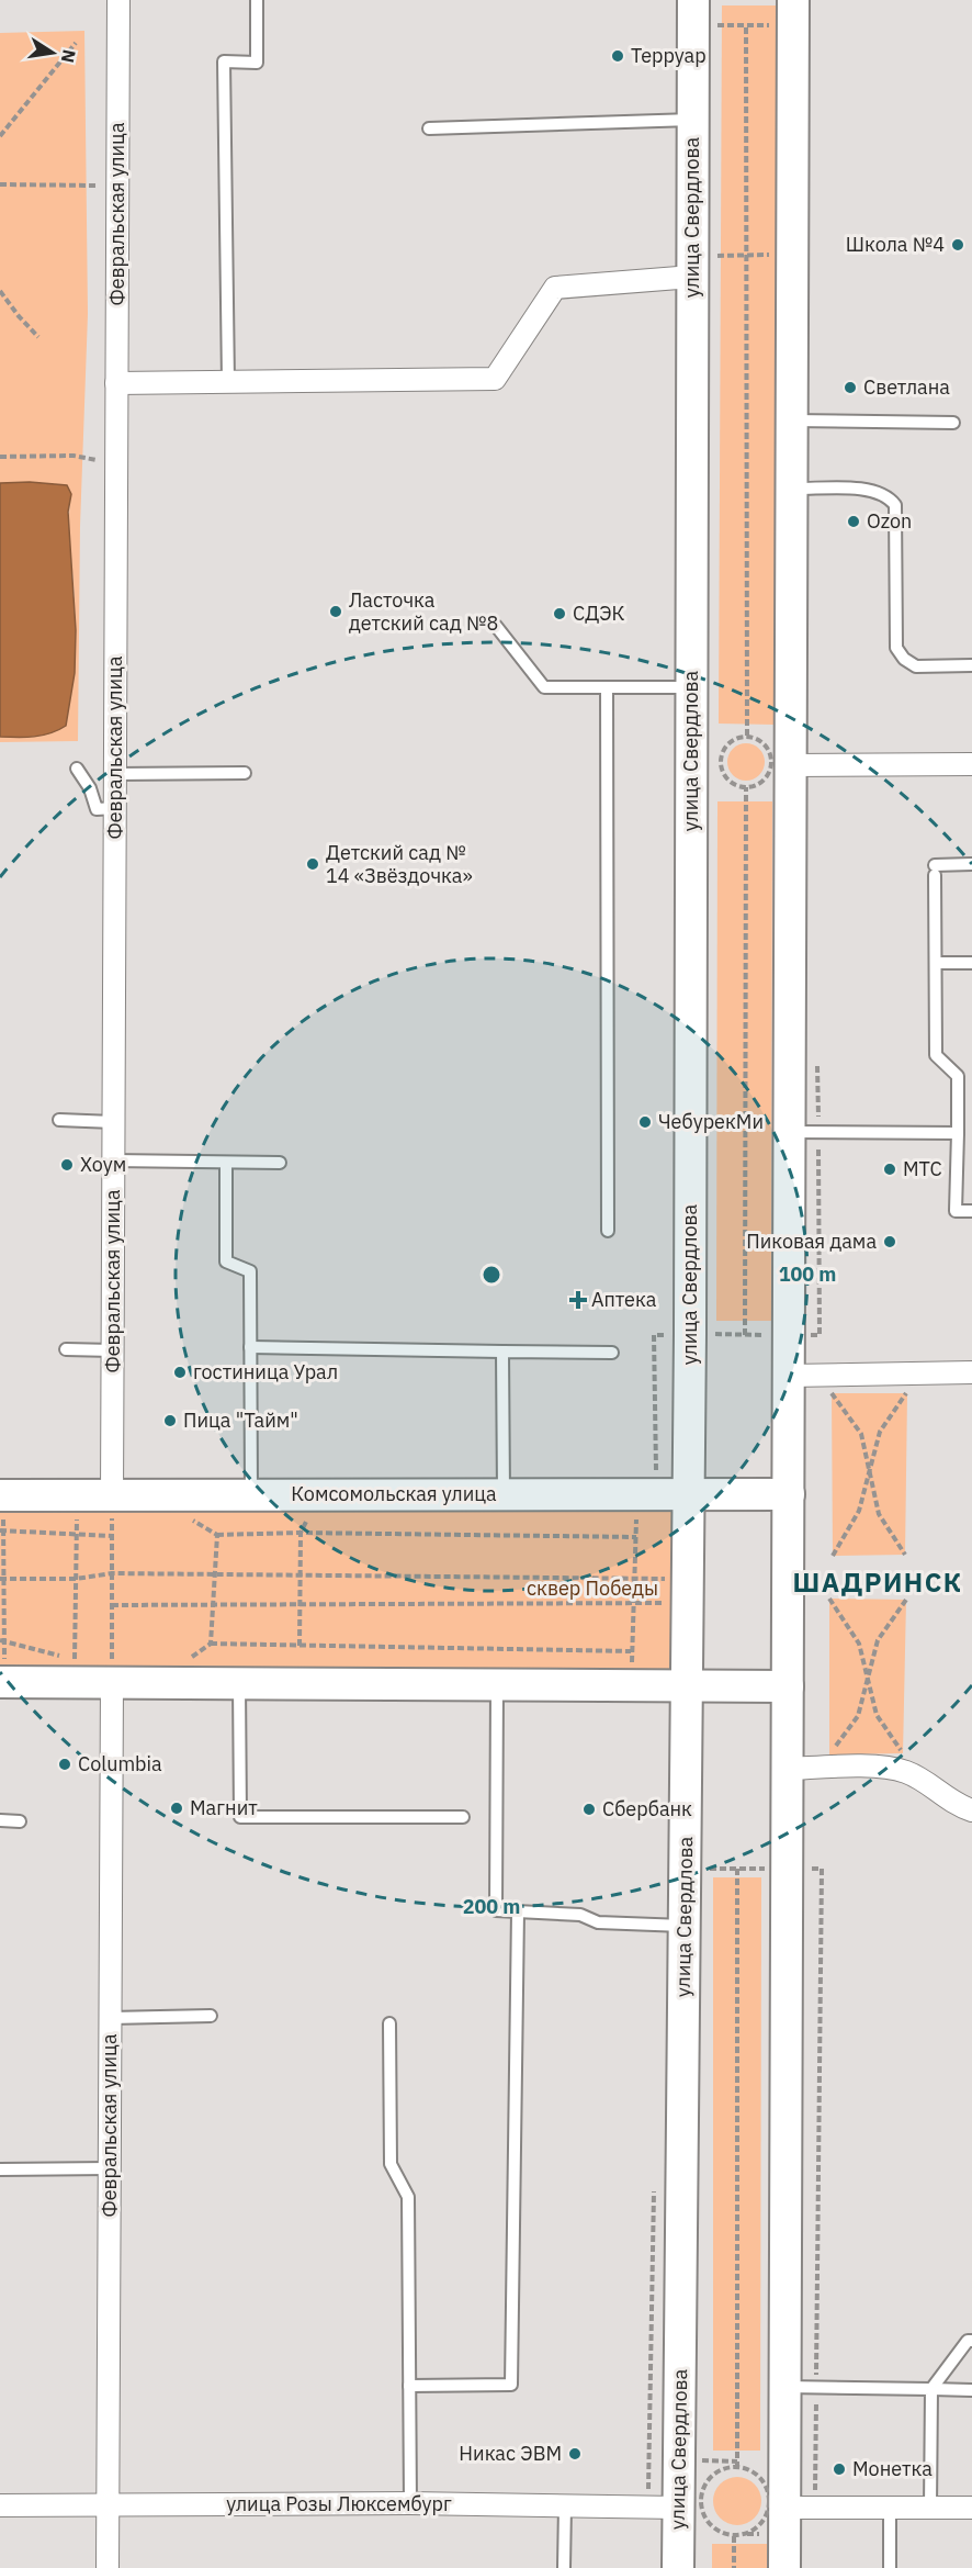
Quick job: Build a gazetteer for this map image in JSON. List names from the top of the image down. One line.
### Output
{"streets":{"main road":["улица Свердлова","Комсомольская улица"],"street":["Февральская улица","улица Розы Люксембург"]},"crossings":[["Февральская улица","Комсомольская улица"],["Февральская улица","улица Розы Люксембург"],["улица Свердлова","Комсомольская улица"],["улица Свердлова","улица Розы Люксембург"]],"districts":["ШАДРИНСК"],"parks":["сквер Победы"],"places":{"other":["Терруар","Школа №4","Светлана","Ozon","Ласточка детский сад №8","СДЭК","Детский сад № 14 «Звёздочка»","ЧебурекМи","Хоум","МТС","Пиковая дама","гостиница Урал","Пица \"Тайм\"","Columbia","Магнит","Сбербанк","Никас ЭВМ","Монетка"],"health":["Аптека"]},"north":"right","rings":["100 m","200 m"]}
